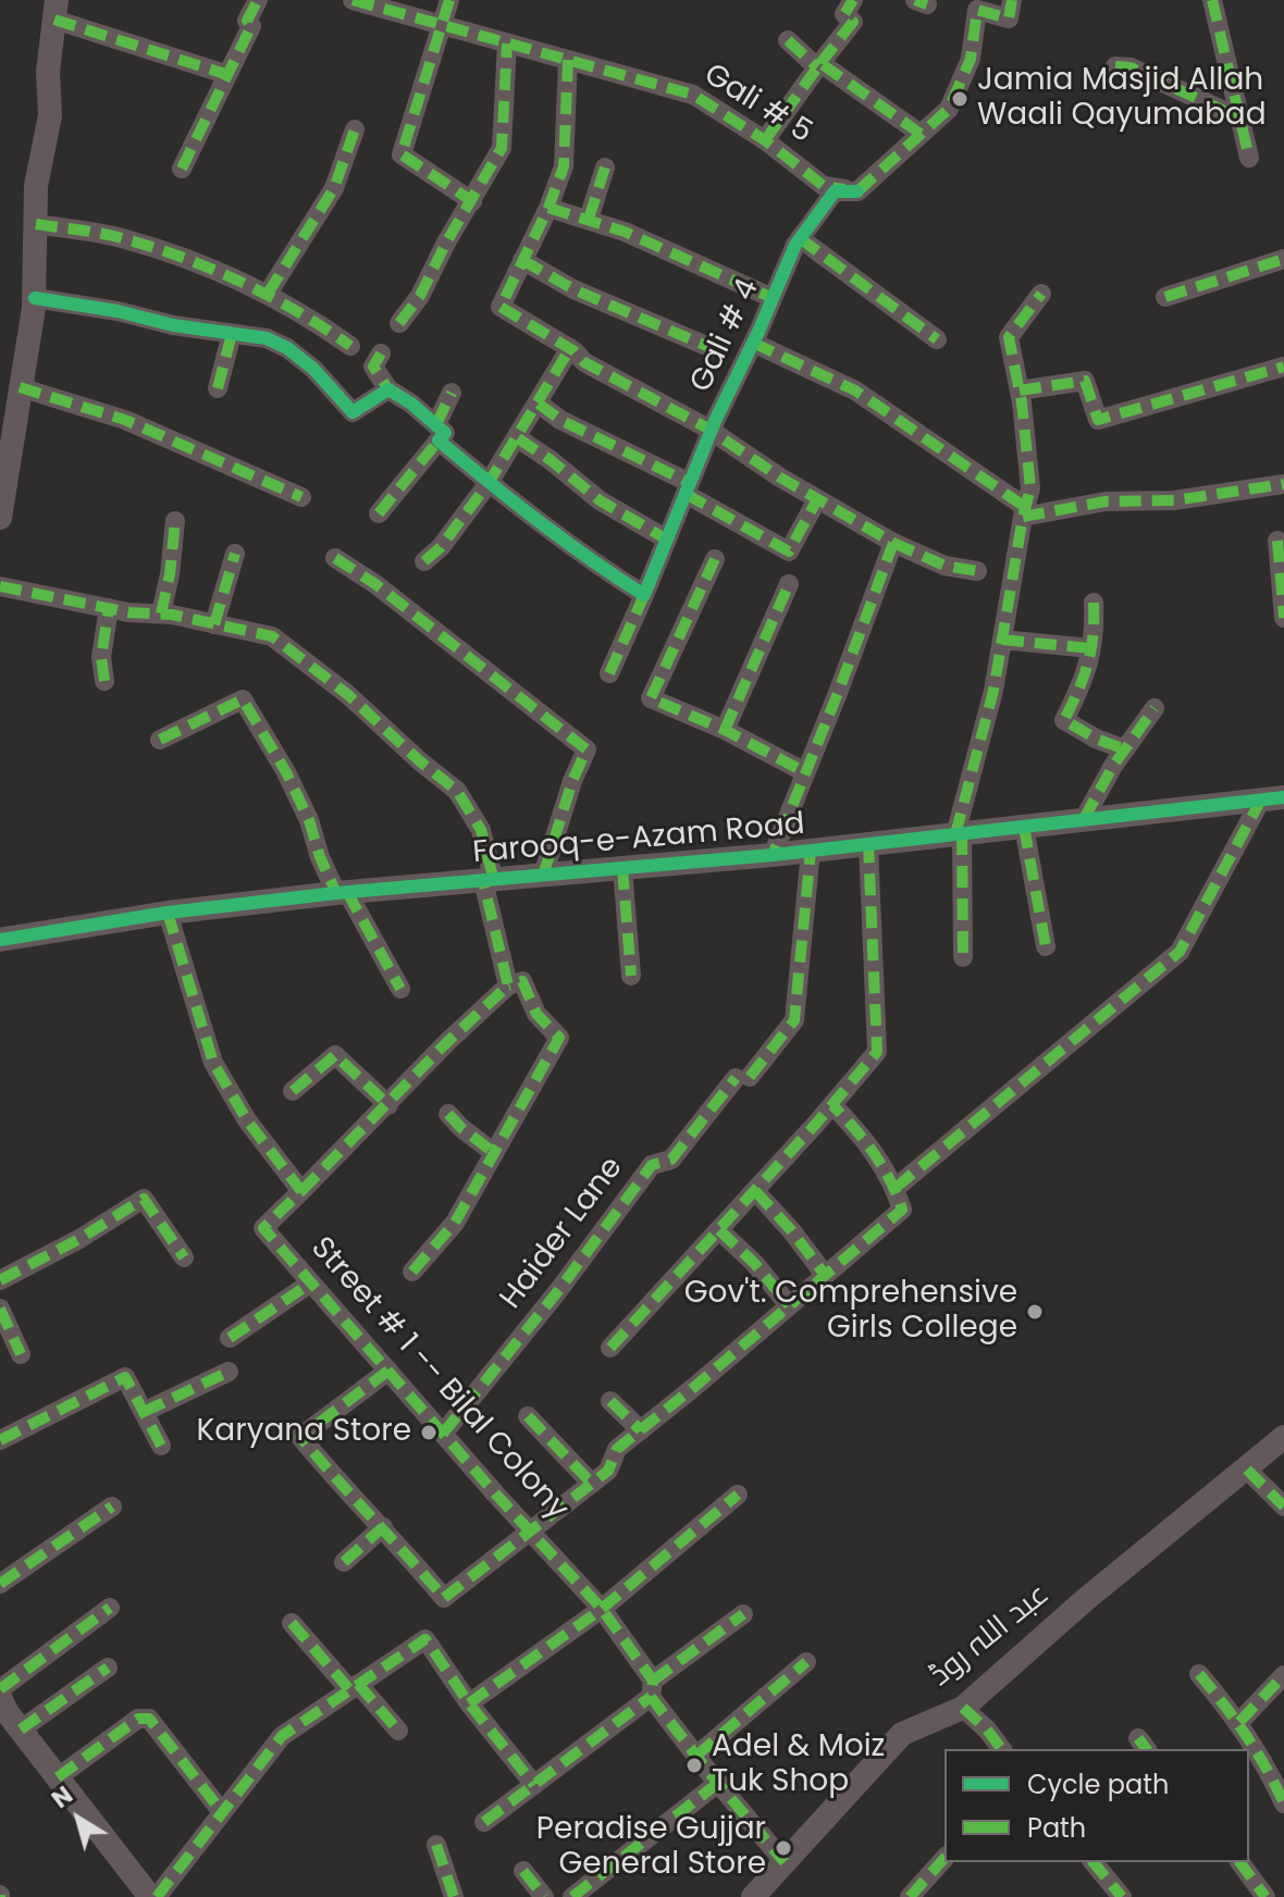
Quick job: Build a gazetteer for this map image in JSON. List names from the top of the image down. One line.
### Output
{"streets":{"street":["Gali # 5","Gali # 4","Farooq-e-Azam Road","Haider Lane","Street # 1 -- Bilal Colony","عبد اللہ روڈ"]},"crossings":[["Gali # 5","Gali # 4"],["Farooq-e-Azam Road","Haider Lane"],["Haider Lane","Street # 1 -- Bilal Colony"],["Street # 1 -- Bilal Colony","عبد اللہ روڈ"]],"places":["Jamia Masjid Allah Waali Qayumabad","Gov't. Comprehensive Girls College","Karyana Store","Adel & Moiz Tuk Shop","Peradise Gujjar General Store"],"legend":["Cycle path","Path"],"north":"top left"}
